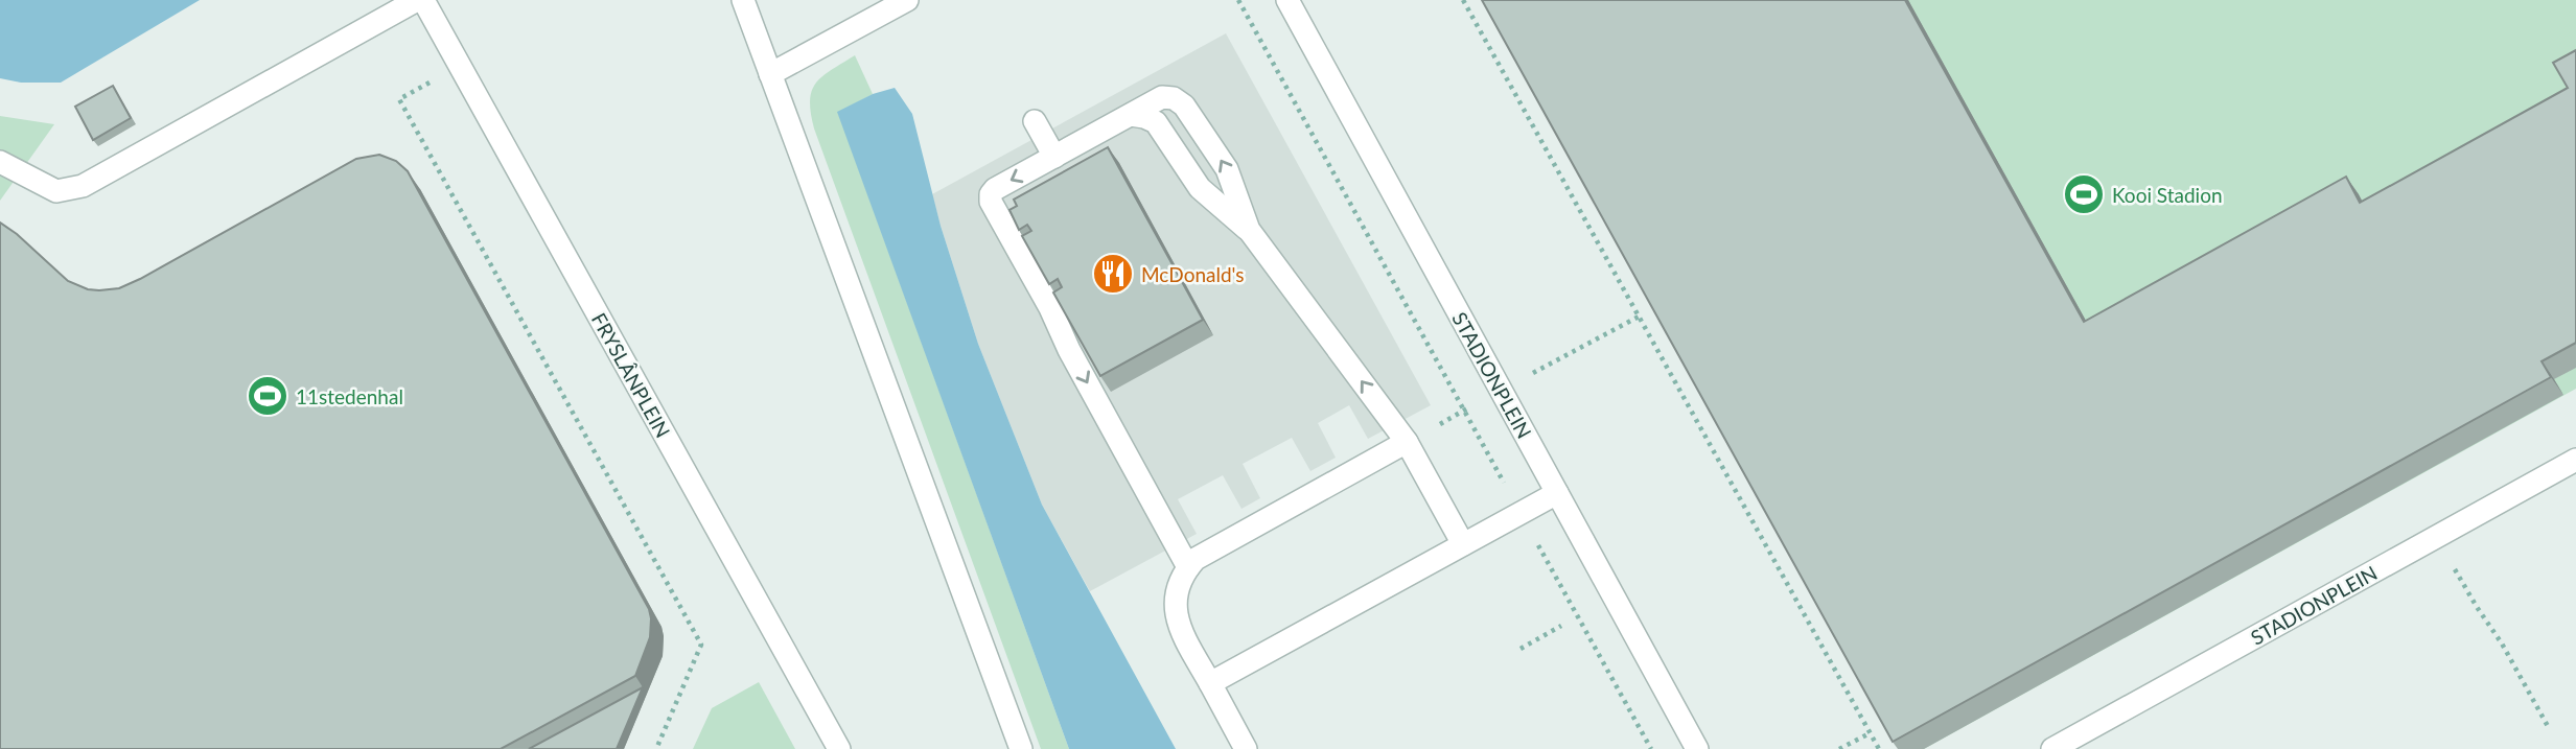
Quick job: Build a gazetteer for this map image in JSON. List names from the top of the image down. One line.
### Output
{"streets":{"street":["FRYSLÂNPLEIN","STADIONPLEIN"]},"places":{"sports":["Kooi Stadion","11stedenhal"],"restaurant":["McDonald's"]}}
